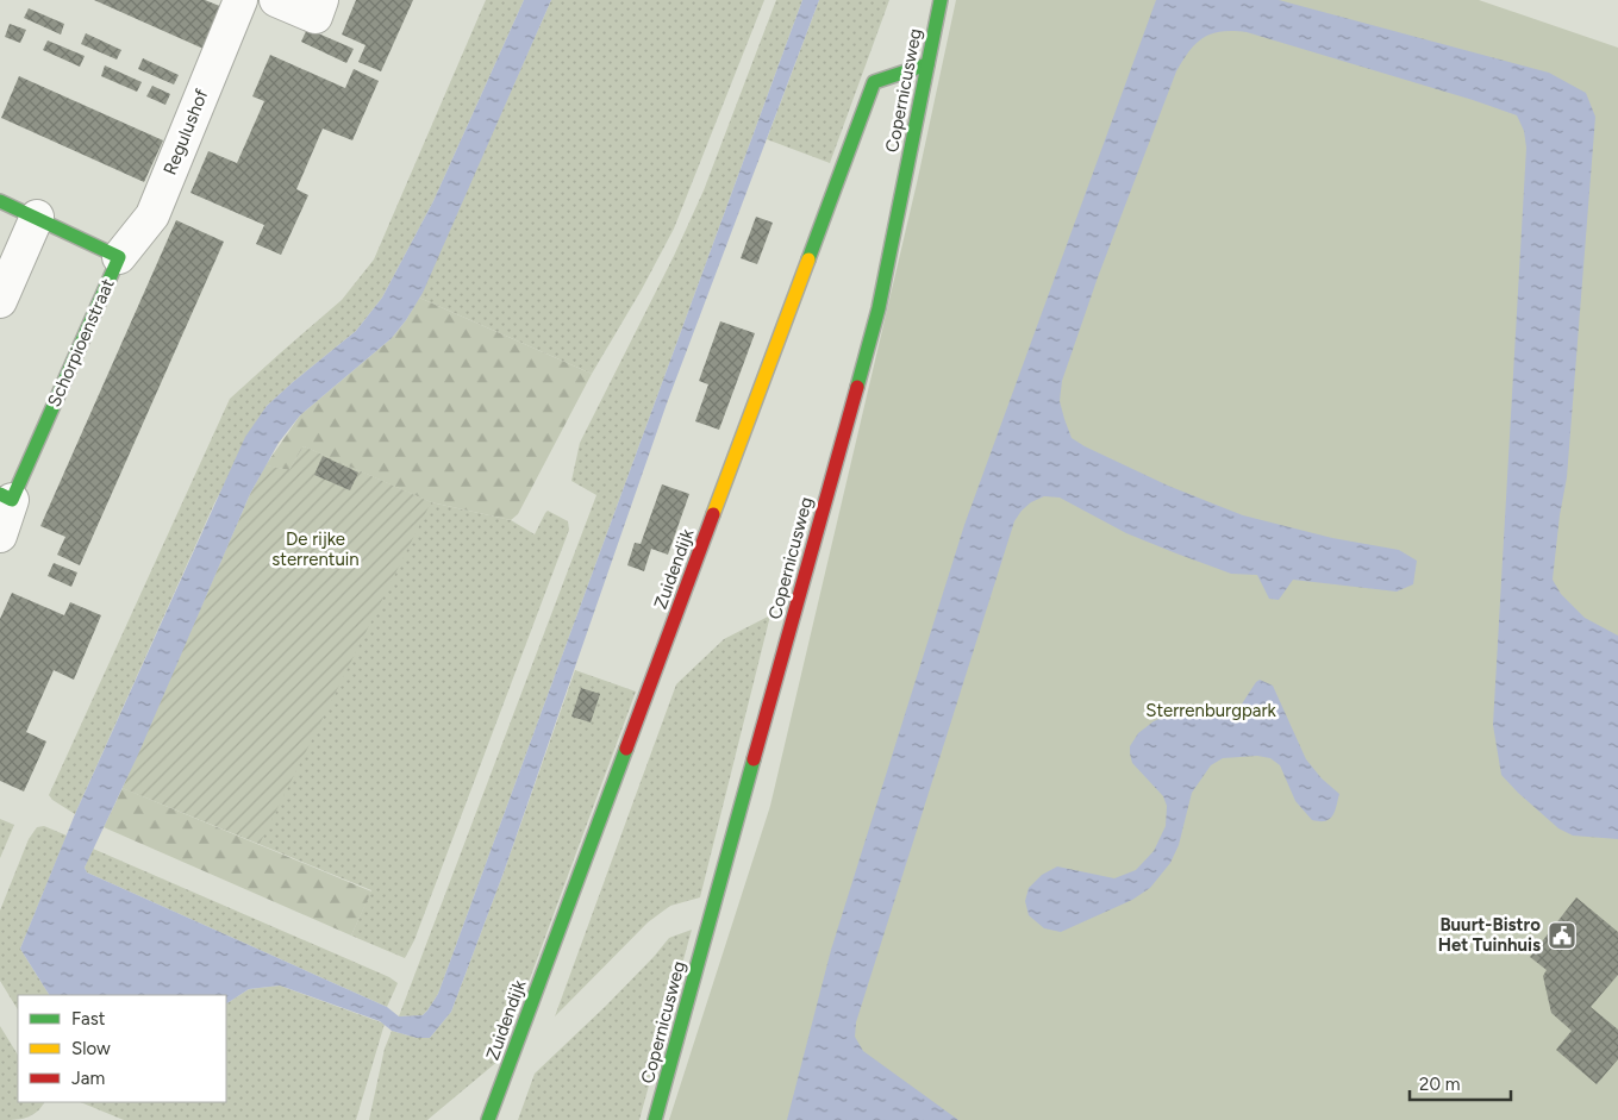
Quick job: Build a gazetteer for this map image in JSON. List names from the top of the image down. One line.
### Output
{"streets":{"street":["Copernicusweg","Regulushof","Schorpioenstraat","Zuidendijk"]},"crossings":[["Copernicusweg","Zuidendijk"],["Regulushof","Schorpioenstraat"]],"parks":["De rijke sterrentuin","Sterrenburgpark"],"places":{"public building":["Buurt-Bistro Het Tuinhuis"]},"legend":["Fast","Slow","Jam"],"scale_bar":"20 m"}
